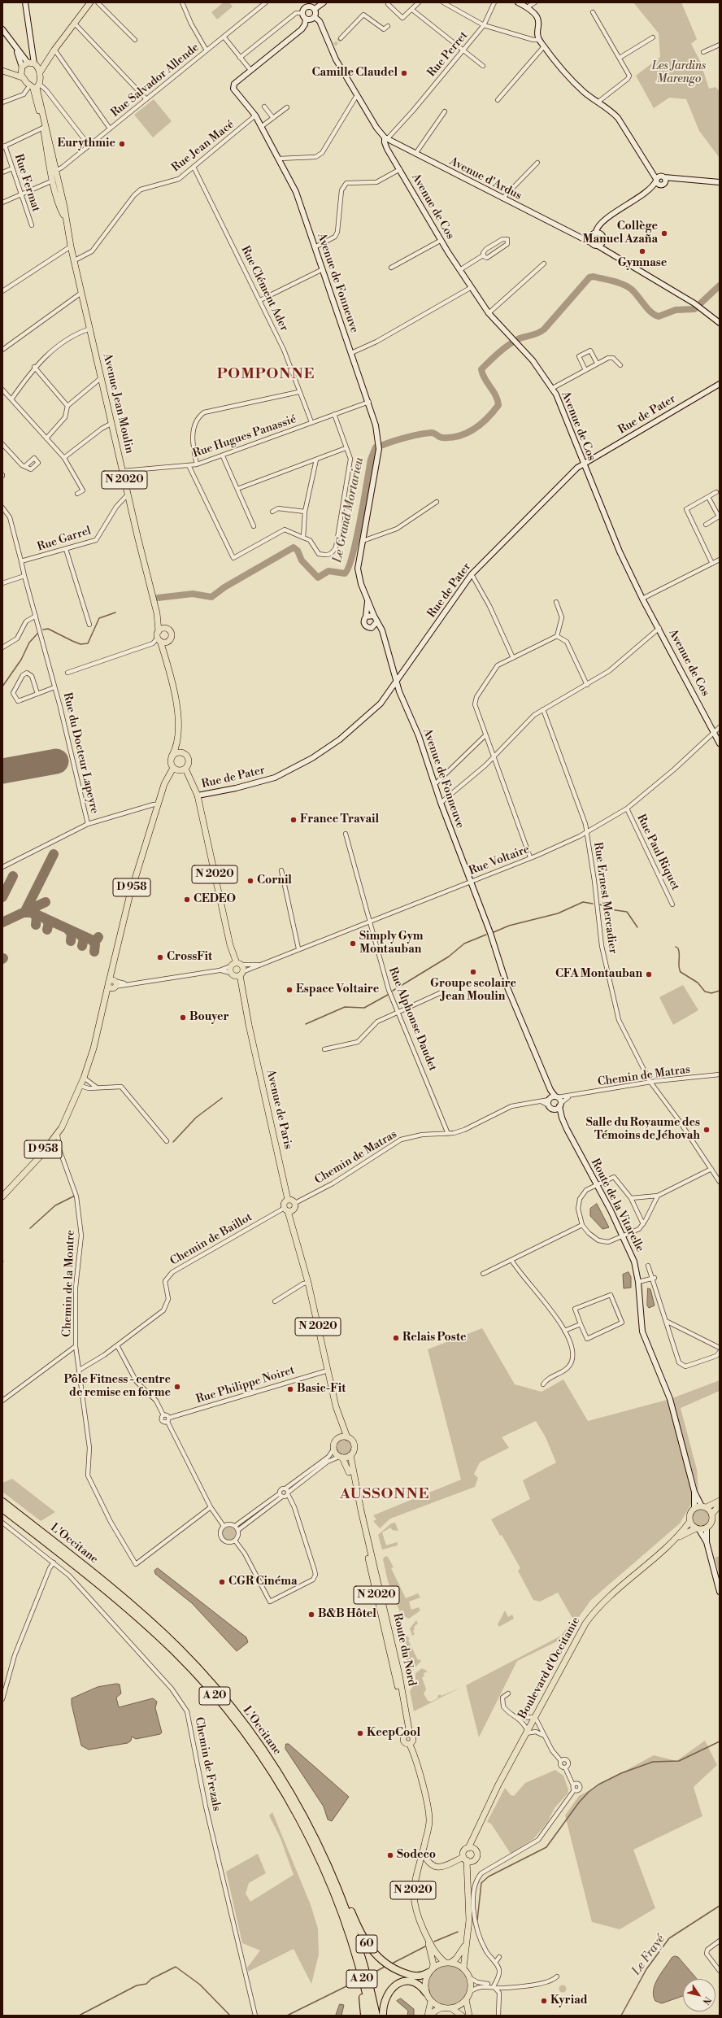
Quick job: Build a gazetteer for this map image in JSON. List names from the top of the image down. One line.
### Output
{"streets":{"highway":["L'Occitane","A 20","60"],"main road":["Avenue Jean Moulin","N 2020","D 958","Avenue de Paris","Route du Nord","Boulevard d'Occitanie"],"street":["Rue Perret","Rue Salvador Allende","Rue Jean Macé","Avenue d'Ardus","Rue Fermat","Avenue de Cos","Avenue de Fonneuve","Rue Clément Ader","Rue de Pater","Rue Hugues Panassié","Rue Garrel","Rue du Docteur Lapeyre","Rue Paul Riquet","Rue Voltaire","Rue Ernest Mercadier","Rue Alphonse Daudet","Chemin de Matras","Route de la Vitarelle","Chemin de Baillot","Chemin de la Montre","Rue Philippe Noiret","Chemin de Frezals"]},"crossings":[["Rue Perret","Avenue d'Ardus"],["Rue Perret","Avenue de Cos"],["Rue Jean Macé","Avenue de Fonneuve"],["Rue Jean Macé","Rue Clément Ader"],["Rue Jean Macé","Avenue Jean Moulin"],["Avenue d'Ardus","Avenue de Cos"],["Avenue de Cos","Rue de Pater"],["Avenue de Cos","Rue Voltaire"],["Avenue de Fonneuve","Rue de Pater"],["Avenue de Fonneuve","Rue Hugues Panassié"],["Avenue de Fonneuve","Rue Voltaire"],["Avenue de Fonneuve","Chemin de Matras"],["Avenue de Fonneuve","Route de la Vitarelle"],["Rue Clément Ader","Rue Hugues Panassié"],["Avenue Jean Moulin","Rue Hugues Panassié"],["Avenue Jean Moulin","Rue Garrel"],["Rue de Pater","Avenue de Paris"],["N 2020","Chemin de Baillot"],["N 2020","Rue Philippe Noiret"],["N 2020","Route du Nord"],["N 2020","Boulevard d'Occitanie"],["N 2020","60"],["Rue Paul Riquet","Rue Voltaire"],["Rue Voltaire","D 958"],["Rue Voltaire","Rue Ernest Mercadier"],["Rue Voltaire","Rue Alphonse Daudet"],["Rue Voltaire","Avenue de Paris"],["D 958","Avenue de Paris"],["D 958","Chemin de la Montre"],["Rue Ernest Mercadier","Chemin de Matras"],["Rue Alphonse Daudet","Chemin de Matras"],["Chemin de Matras","Route de la Vitarelle"],["Route de la Vitarelle","Boulevard d'Occitanie"],["Chemin de Baillot","Chemin de la Montre"],["L'Occitane","60"],["Boulevard d'Occitanie","60"]],"districts":["POMPONNE","AUSSONNE"],"water":["Le Grand Mortarieu","Le Frayé"],"parks":["Les Jardins Marengo"],"places":["Camille Claudel","Eurythmie","Collège Manuel Azaña","Gymnase","France Travail","Cornil","CEDEO","Simply Gym Montauban","CrossFit","Groupe scolaire Jean Moulin","CFA Montauban","Espace Voltaire","Bouyer","Salle du Royaume des Témoins de Jéhovah","Relais Poste","Pôle Fitness - centre de remise en forme","Basic-Fit","CGR Cinéma","B&B Hôtel","KeepCool","Sodeco","Kyriad"],"north":"bottom right"}
